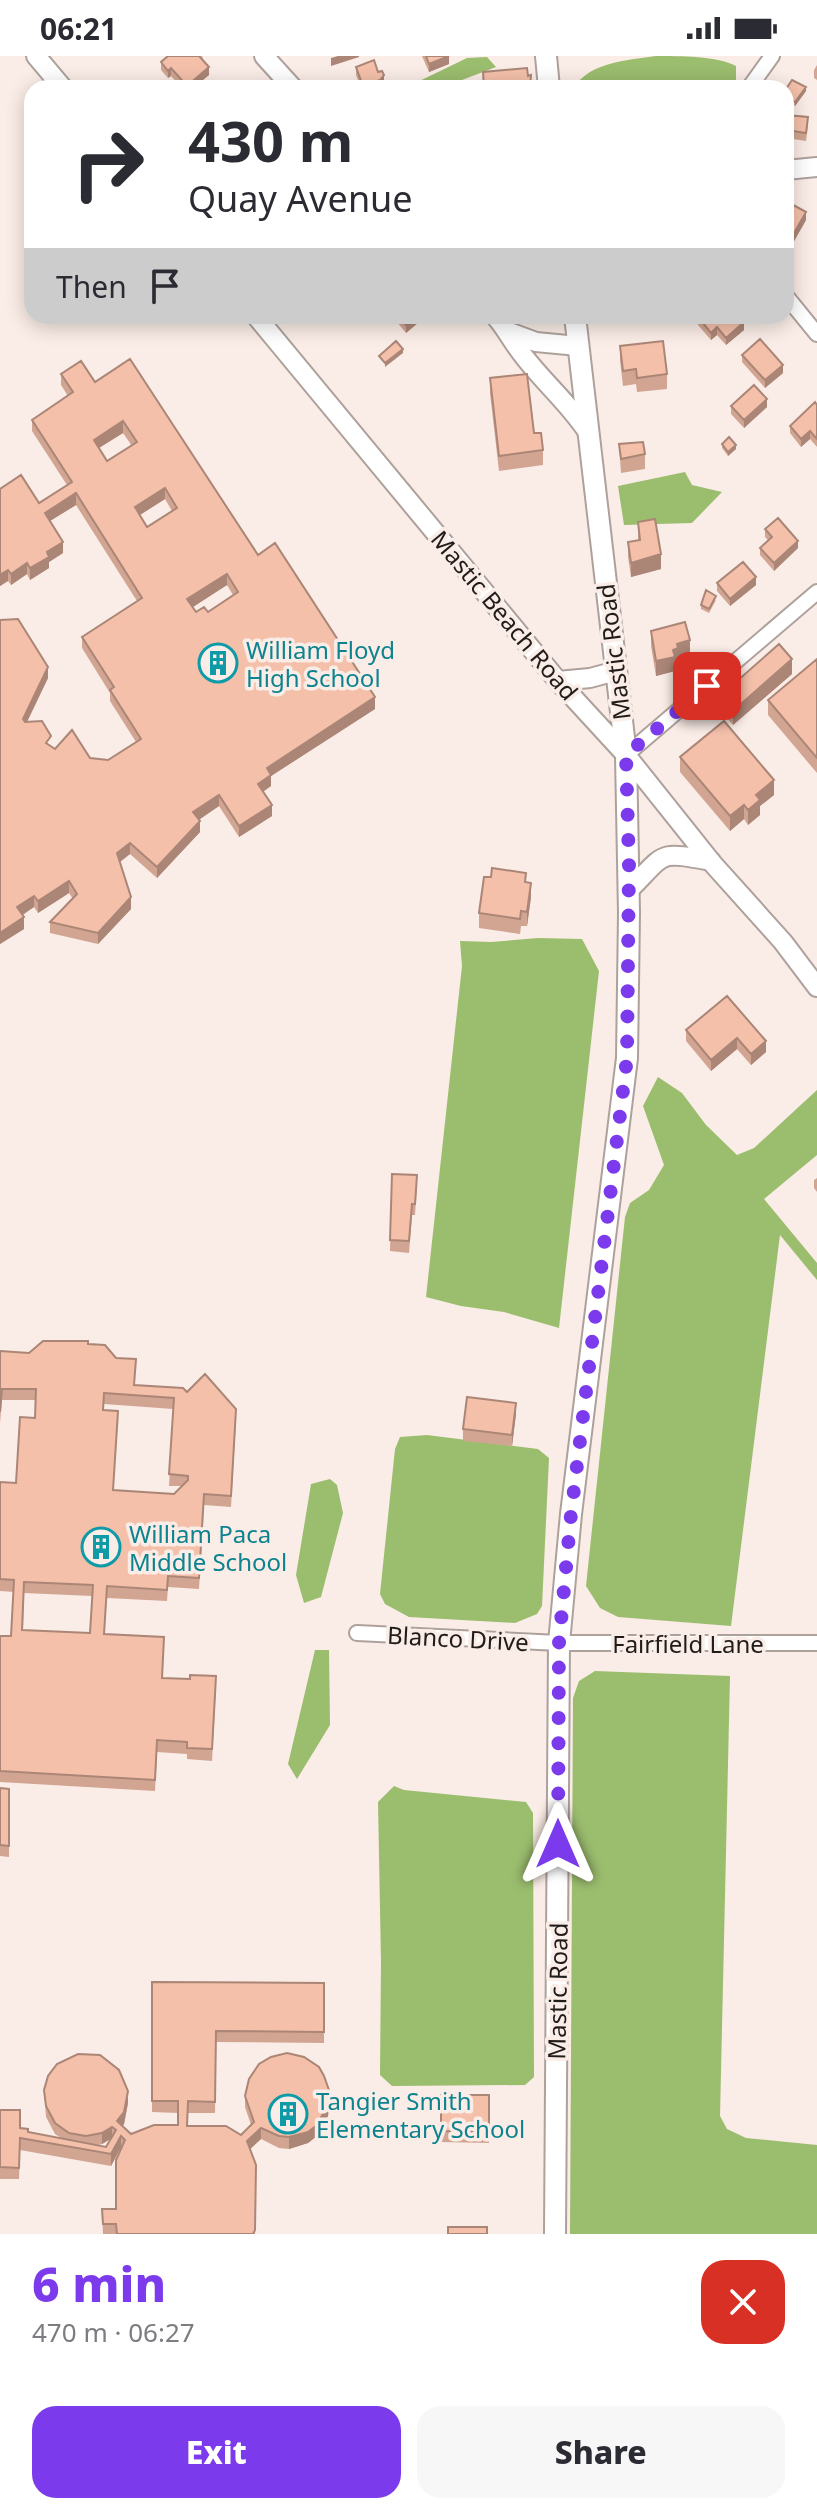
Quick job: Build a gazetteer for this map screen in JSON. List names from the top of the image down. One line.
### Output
{"streets":{"main road":["Mastic Road"],"street":["Mastic Beach Road","Blanco Drive","Fairfield Lane"]},"crossings":[["Mastic Beach Road","Mastic Road"],["Mastic Road","Blanco Drive"],["Mastic Road","Fairfield Lane"],["Blanco Drive","Fairfield Lane"]],"places":{"building":["William Floyd High School","William Paca Middle School","Tangier Smith Elementary School"]},"page":{"status":"06:21","turn":["430 m","Quay Avenue"],"then":"Then","heading":["6 min","470 m · 06:27"],"buttons":["Exit","Share"]}}
